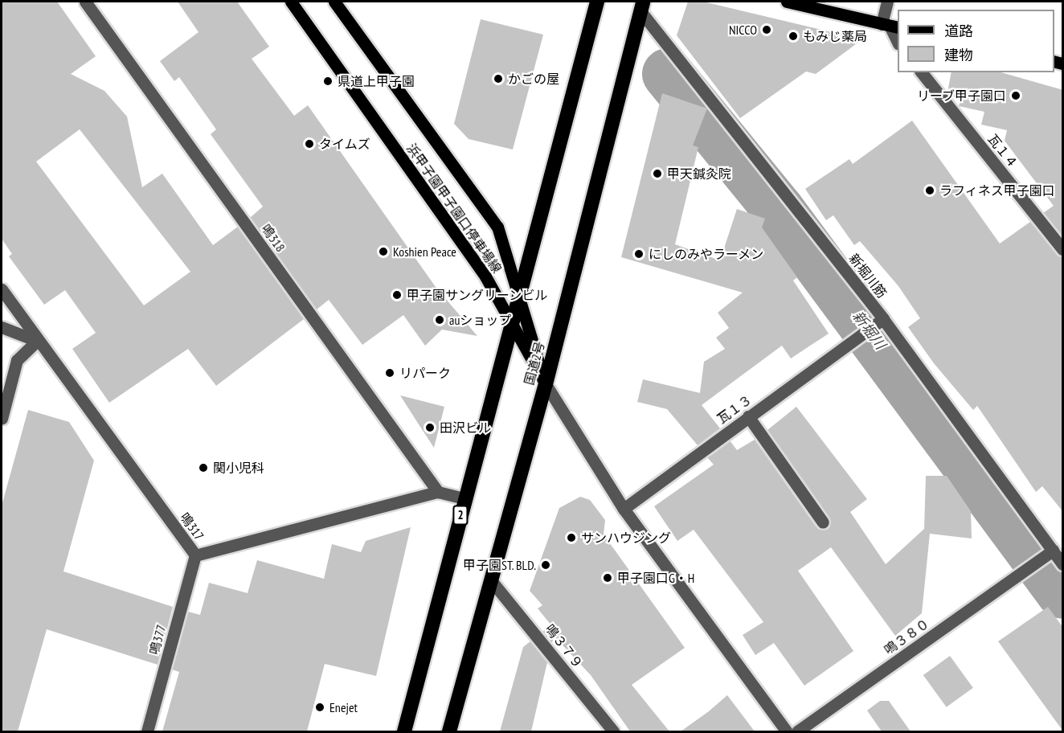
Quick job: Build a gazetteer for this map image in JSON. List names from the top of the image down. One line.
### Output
{"streets":{"highway":["国道2号","2"],"main road":["浜甲子園甲子園口停車場線"],"street":["瓦１４","鳴318","新堀川筋","瓦１３","鳴317","鳴３８０","鳴377","鳴３７９"]},"crossings":[["浜甲子園甲子園口停車場線","国道2号"],["浜甲子園甲子園口停車場線","2"],["鳴318","鳴317"],["新堀川筋","国道2号"],["新堀川筋","瓦１３"],["新堀川筋","鳴３８０"],["国道2号","鳴３７９"],["2","鳴317"],["鳴317","鳴377"]],"water":["新堀川"],"places":["NICCO","もみじ薬局","かごの屋","県道上甲子園","リーブ甲子園口","タイムズ","甲天鍼灸院","ラフィネス甲子園口","Koshien Peace","にしのみやラーメン","甲子園サングリーンビル","auショップ","リパーク","田沢ビル","関小児科","サンハウジング","甲子園ST. BLD.","甲子園口G・H","Enejet"],"legend":["道路","建物"]}
